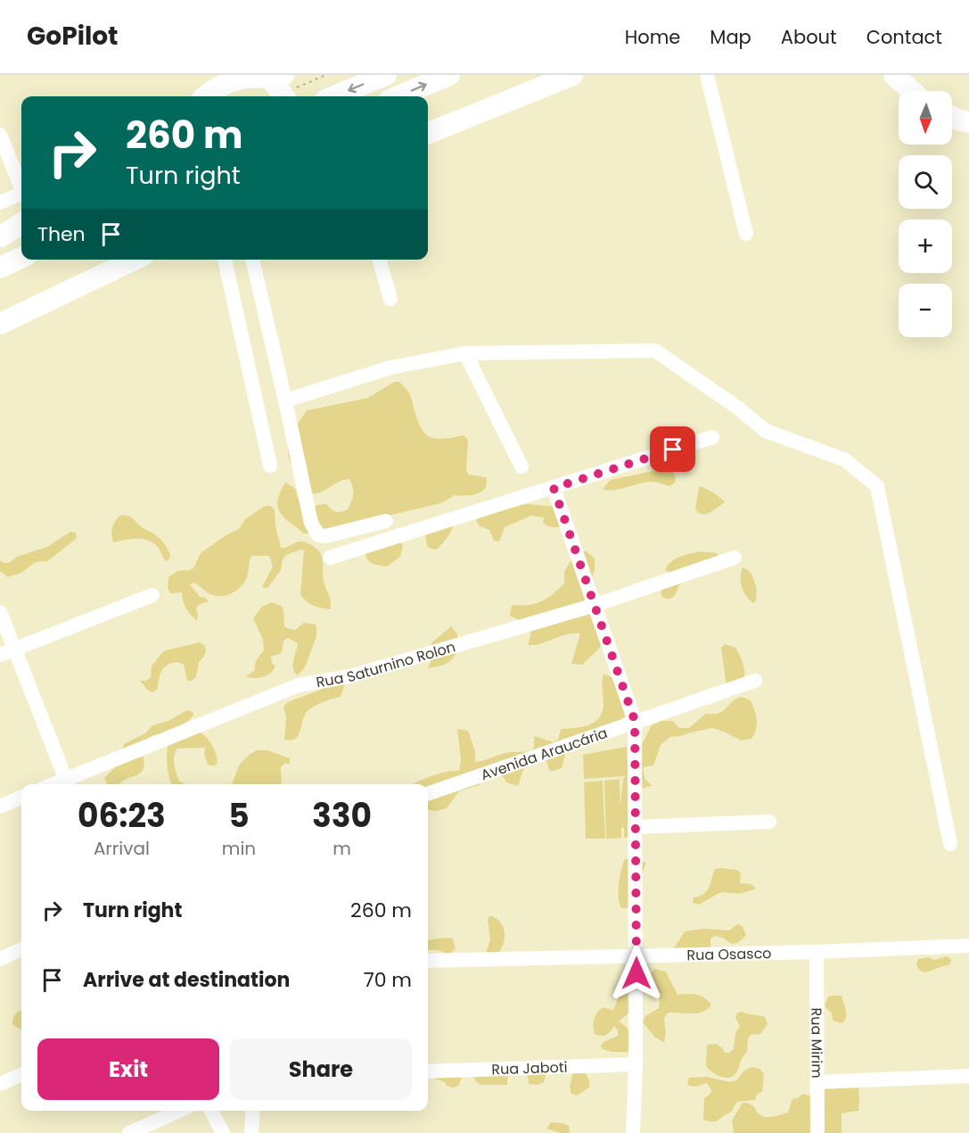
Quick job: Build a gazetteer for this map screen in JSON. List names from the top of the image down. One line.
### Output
{"streets":{"street":["Rua Saturnino Rolon","Avenida Araucária","Rua Osasco","Rua Mirim","Rua Jaboti"]},"crossings":[["Rua Osasco","Rua Mirim"]],"north":"bottom","page":{"header":"GoPilot","nav":["Home","Map","About","Contact"],"map_buttons":["+","−"],"turn":["260 m","Turn right"],"then":"Then","eta":["06:23","Arrival","5","min","330","m"],"list":[{"name":"Turn right","value":"260 m"},{"name":"Arrive at destination","value":"70 m"}],"buttons":["Exit","Share"]}}
